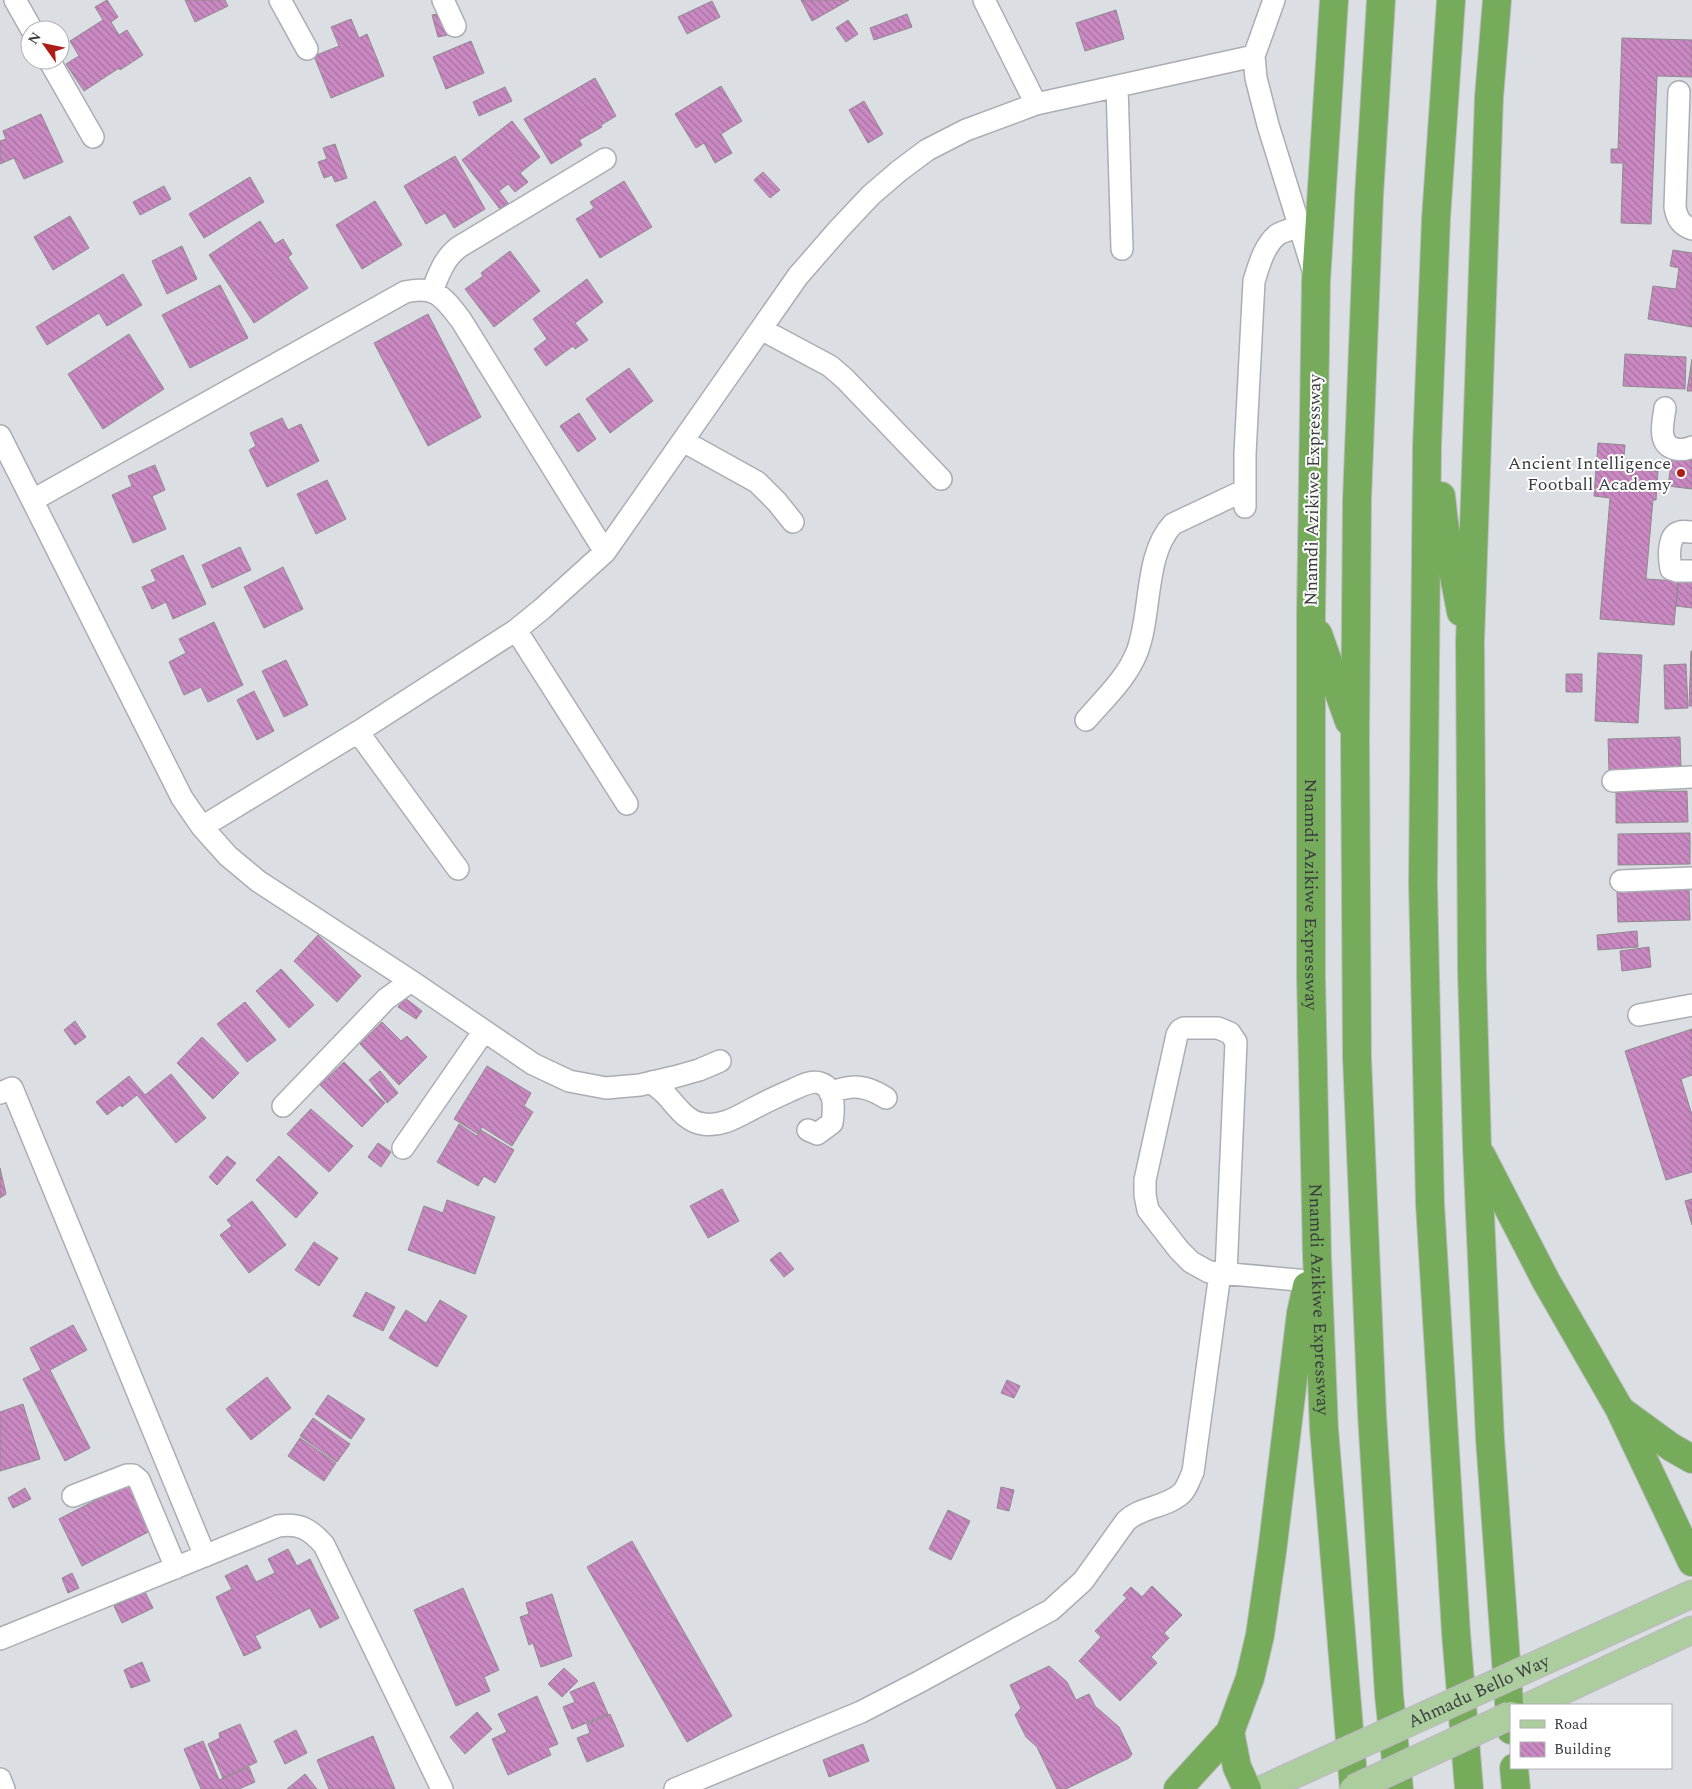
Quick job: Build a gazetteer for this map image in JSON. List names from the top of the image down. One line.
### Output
{"streets":{"highway":["Nnamdi Azikiwe Expressway"],"main road":["Ahmadu Bello Way"]},"crossings":[["Nnamdi Azikiwe Expressway","Ahmadu Bello Way"]],"places":["Ancient Intelligence Football Academy"],"legend":["Road","Building"],"north":"top left"}
